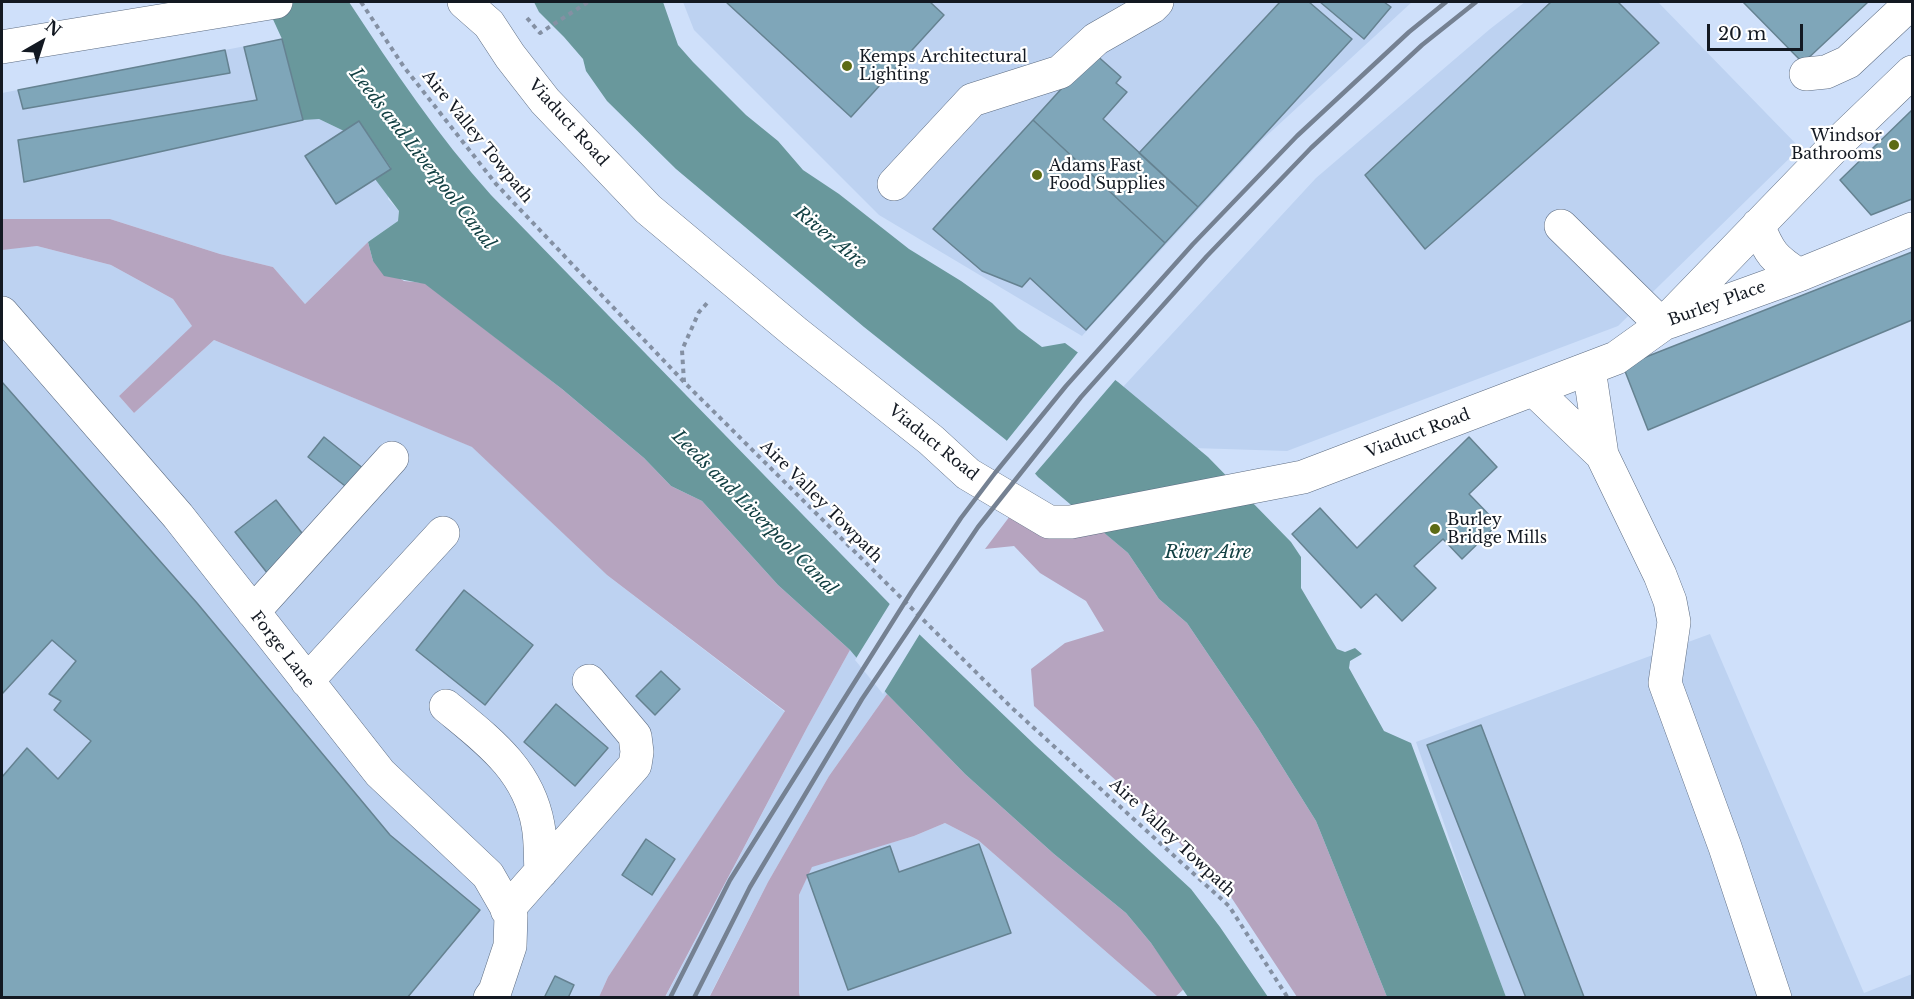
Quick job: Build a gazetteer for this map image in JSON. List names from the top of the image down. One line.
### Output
{"streets":{"street":["Viaduct Road","Burley Place","Forge Lane"],"path":["Aire Valley Towpath"]},"crossings":[["Viaduct Road","Burley Place"]],"water":["Leeds and Liverpool Canal","River Aire"],"places":["Kemps Architectural Lighting","Windsor Bathrooms","Adams Fast Food Supplies","Burley Bridge Mills"],"scale_bar":"20 m","north":"top right"}
